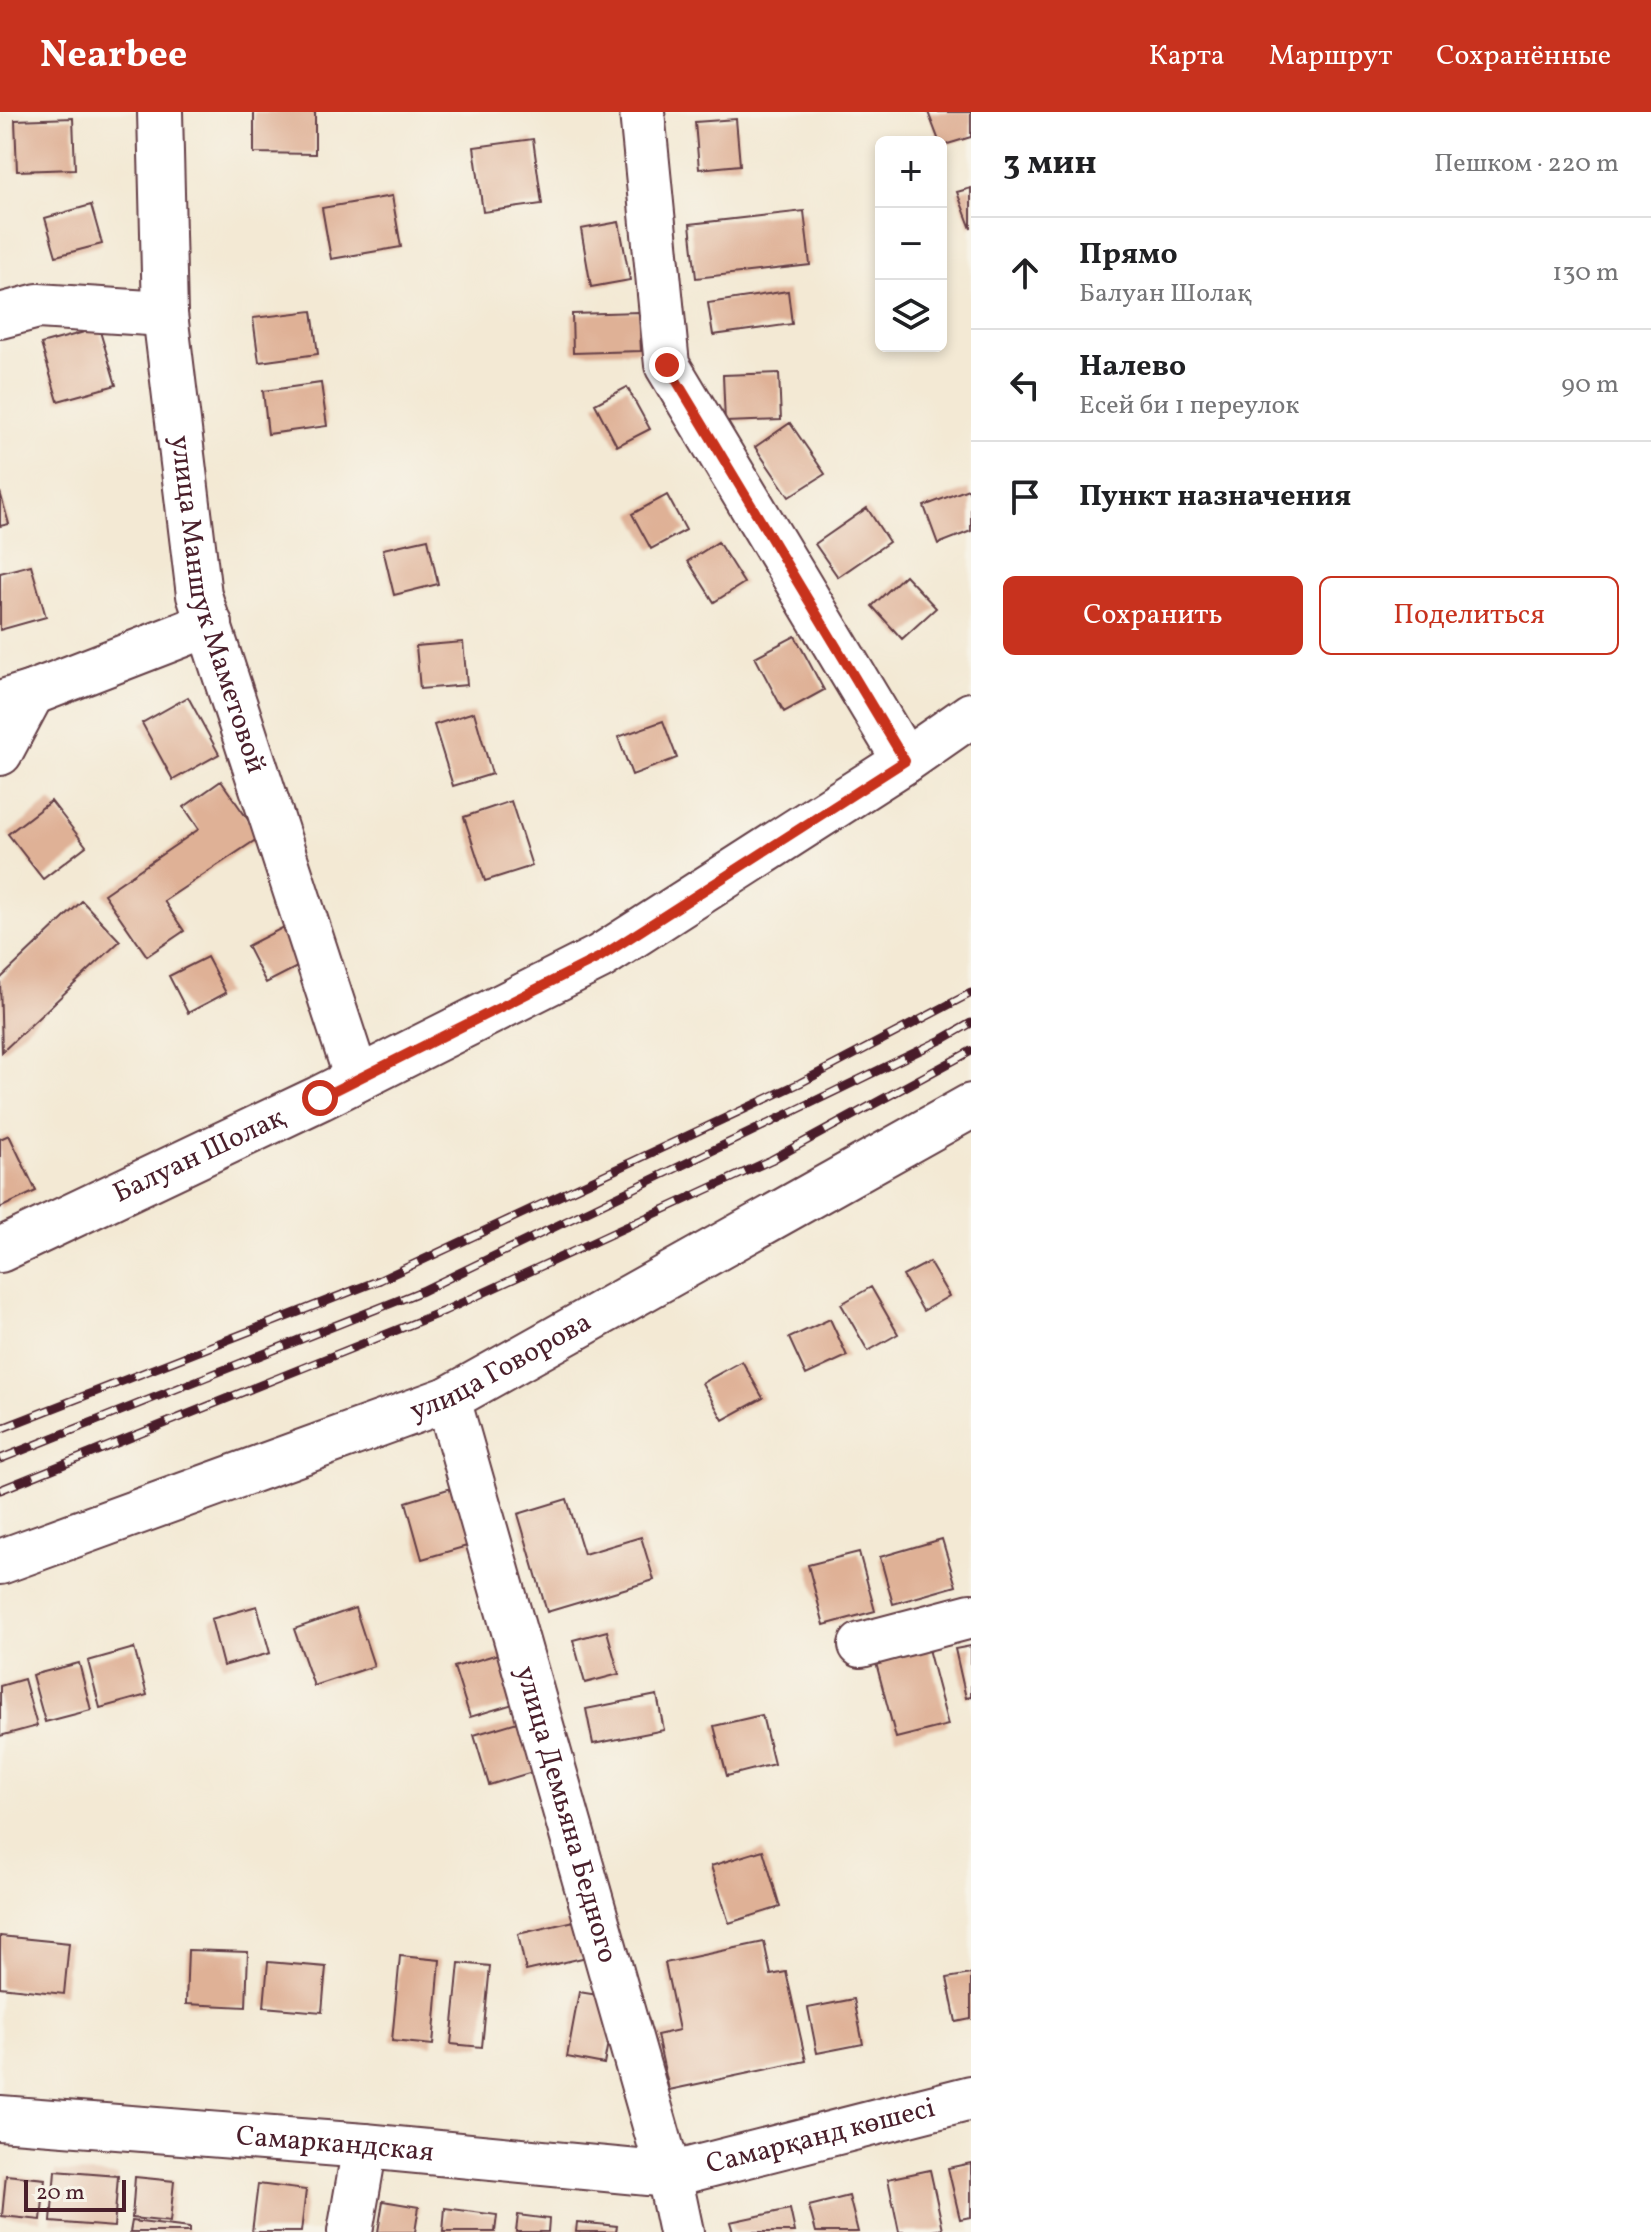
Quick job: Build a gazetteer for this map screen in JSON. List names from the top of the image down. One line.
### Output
{"streets":{"street":["улица Маншук Маметовой","Балуан Шолақ","улица Говорова","улица Демьяна Бедного","Самарқанд көшесі","Самаркандская"]},"crossings":[["улица Маншук Маметовой","Балуан Шолақ"],["улица Говорова","улица Демьяна Бедного"],["улица Демьяна Бедного","Самарқанд көшесі"],["улица Демьяна Бедного","Самаркандская"],["Самарқанд көшесі","Самаркандская"]],"scale_bar":"20 m","page":{"header":"Nearbee","nav":["Карта","Маршрут","Сохранённые"],"heading":["3 мин","Пешком · 220 m"],"map_buttons":["+","−"],"list":[["Прямо","Балуан Шолақ","130 m"],["Налево","Есей би 1 переулок","90 m"],"Пункт назначения"],"buttons":["Сохранить","Поделиться"],"scale":"20 m"}}
